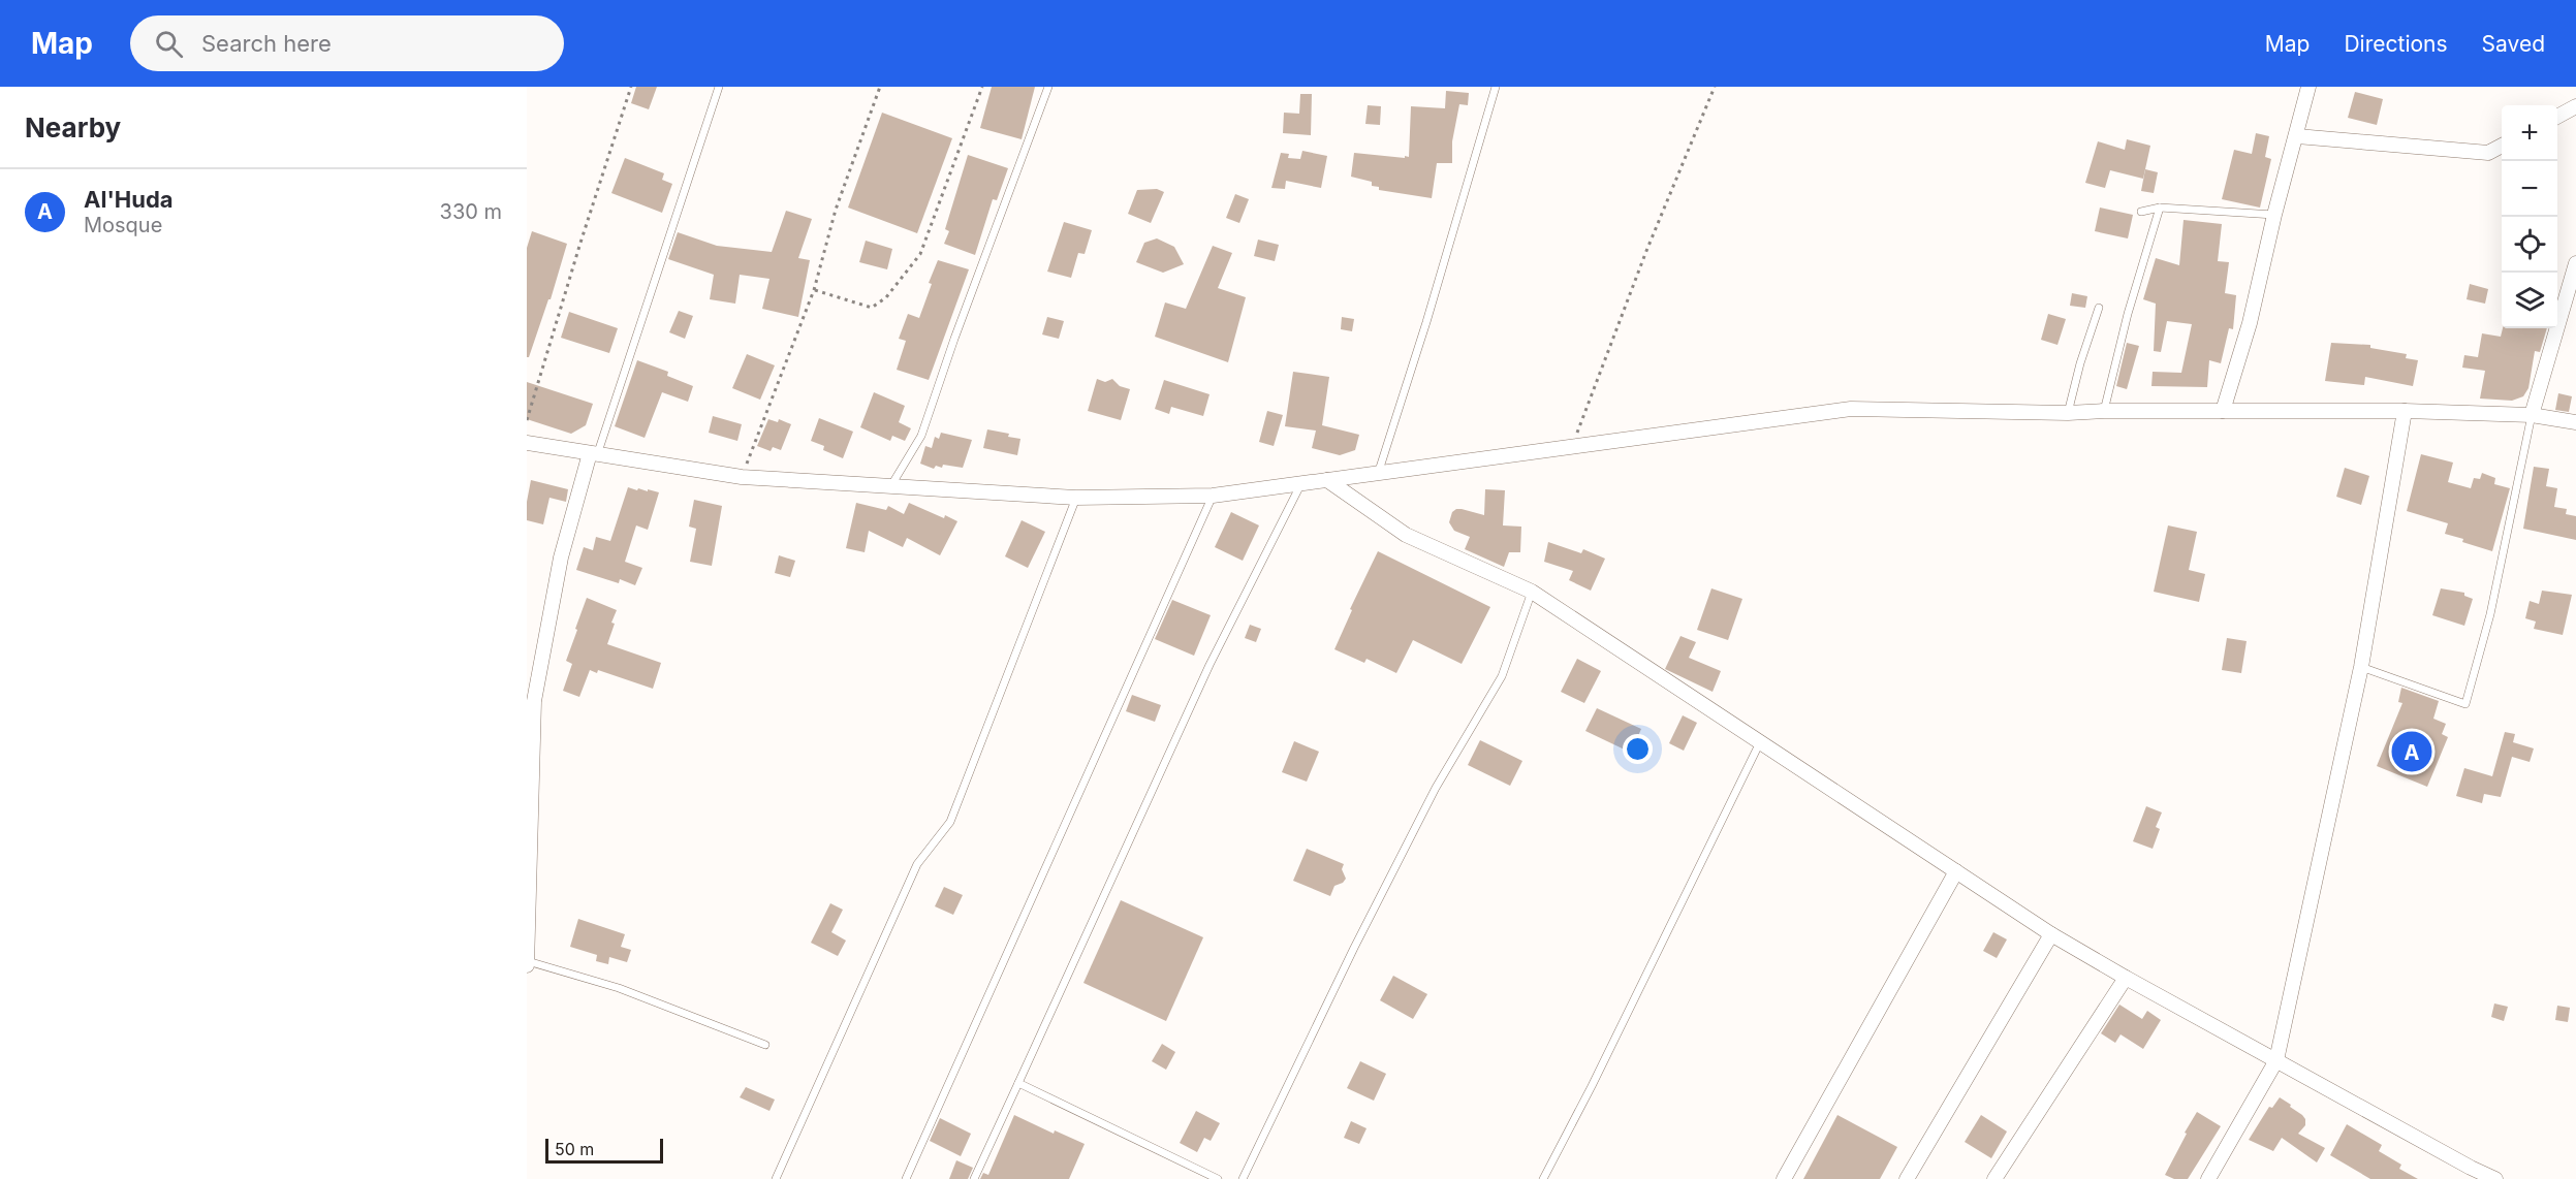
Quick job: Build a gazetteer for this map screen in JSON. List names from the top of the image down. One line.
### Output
{"scale_bar":"50 m","page":{"header":"Map","search":"Search here","nav":["Map","Directions","Saved"],"heading":"Nearby","map_buttons":["+","−"],"list":[{"mark":"A","name":"Al'Huda","note":"Mosque","value":"330 m"}],"pins":"A","scale":"50 m"}}
